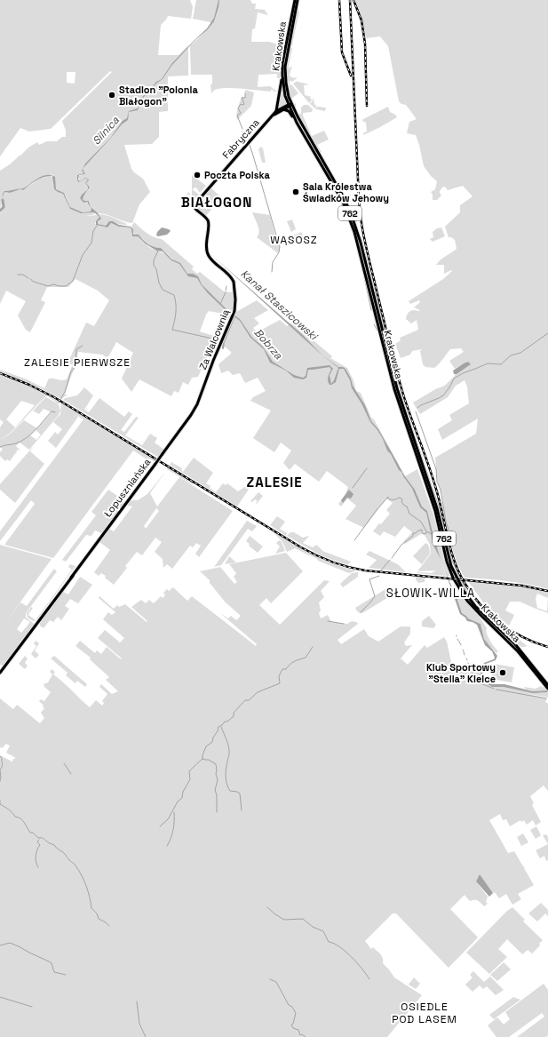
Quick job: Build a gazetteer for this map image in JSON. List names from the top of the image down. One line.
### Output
{"streets":{"main road":["Krakowska","Fabryczna","762","Za Walcownią","Łopuszniańska"]},"crossings":[["Krakowska","Fabryczna"],["Fabryczna","Za Walcownią"],["Za Walcownią","Łopuszniańska"]],"districts":["BIAŁOGON","WĄSOSZ","ZALESIE PIERWSZE","ZALESIE","SŁOWIK-WILLA","OSIEDLE POD LASEM"],"water":["Silnica","Kanał Staszicowski","Bobrza"],"places":["Stadion \"Polonia Białogon\"","Poczta Polska","Sala Królestwa Świadków Jehowy","Klub Sportowy \"Stella\" Kielce"]}
